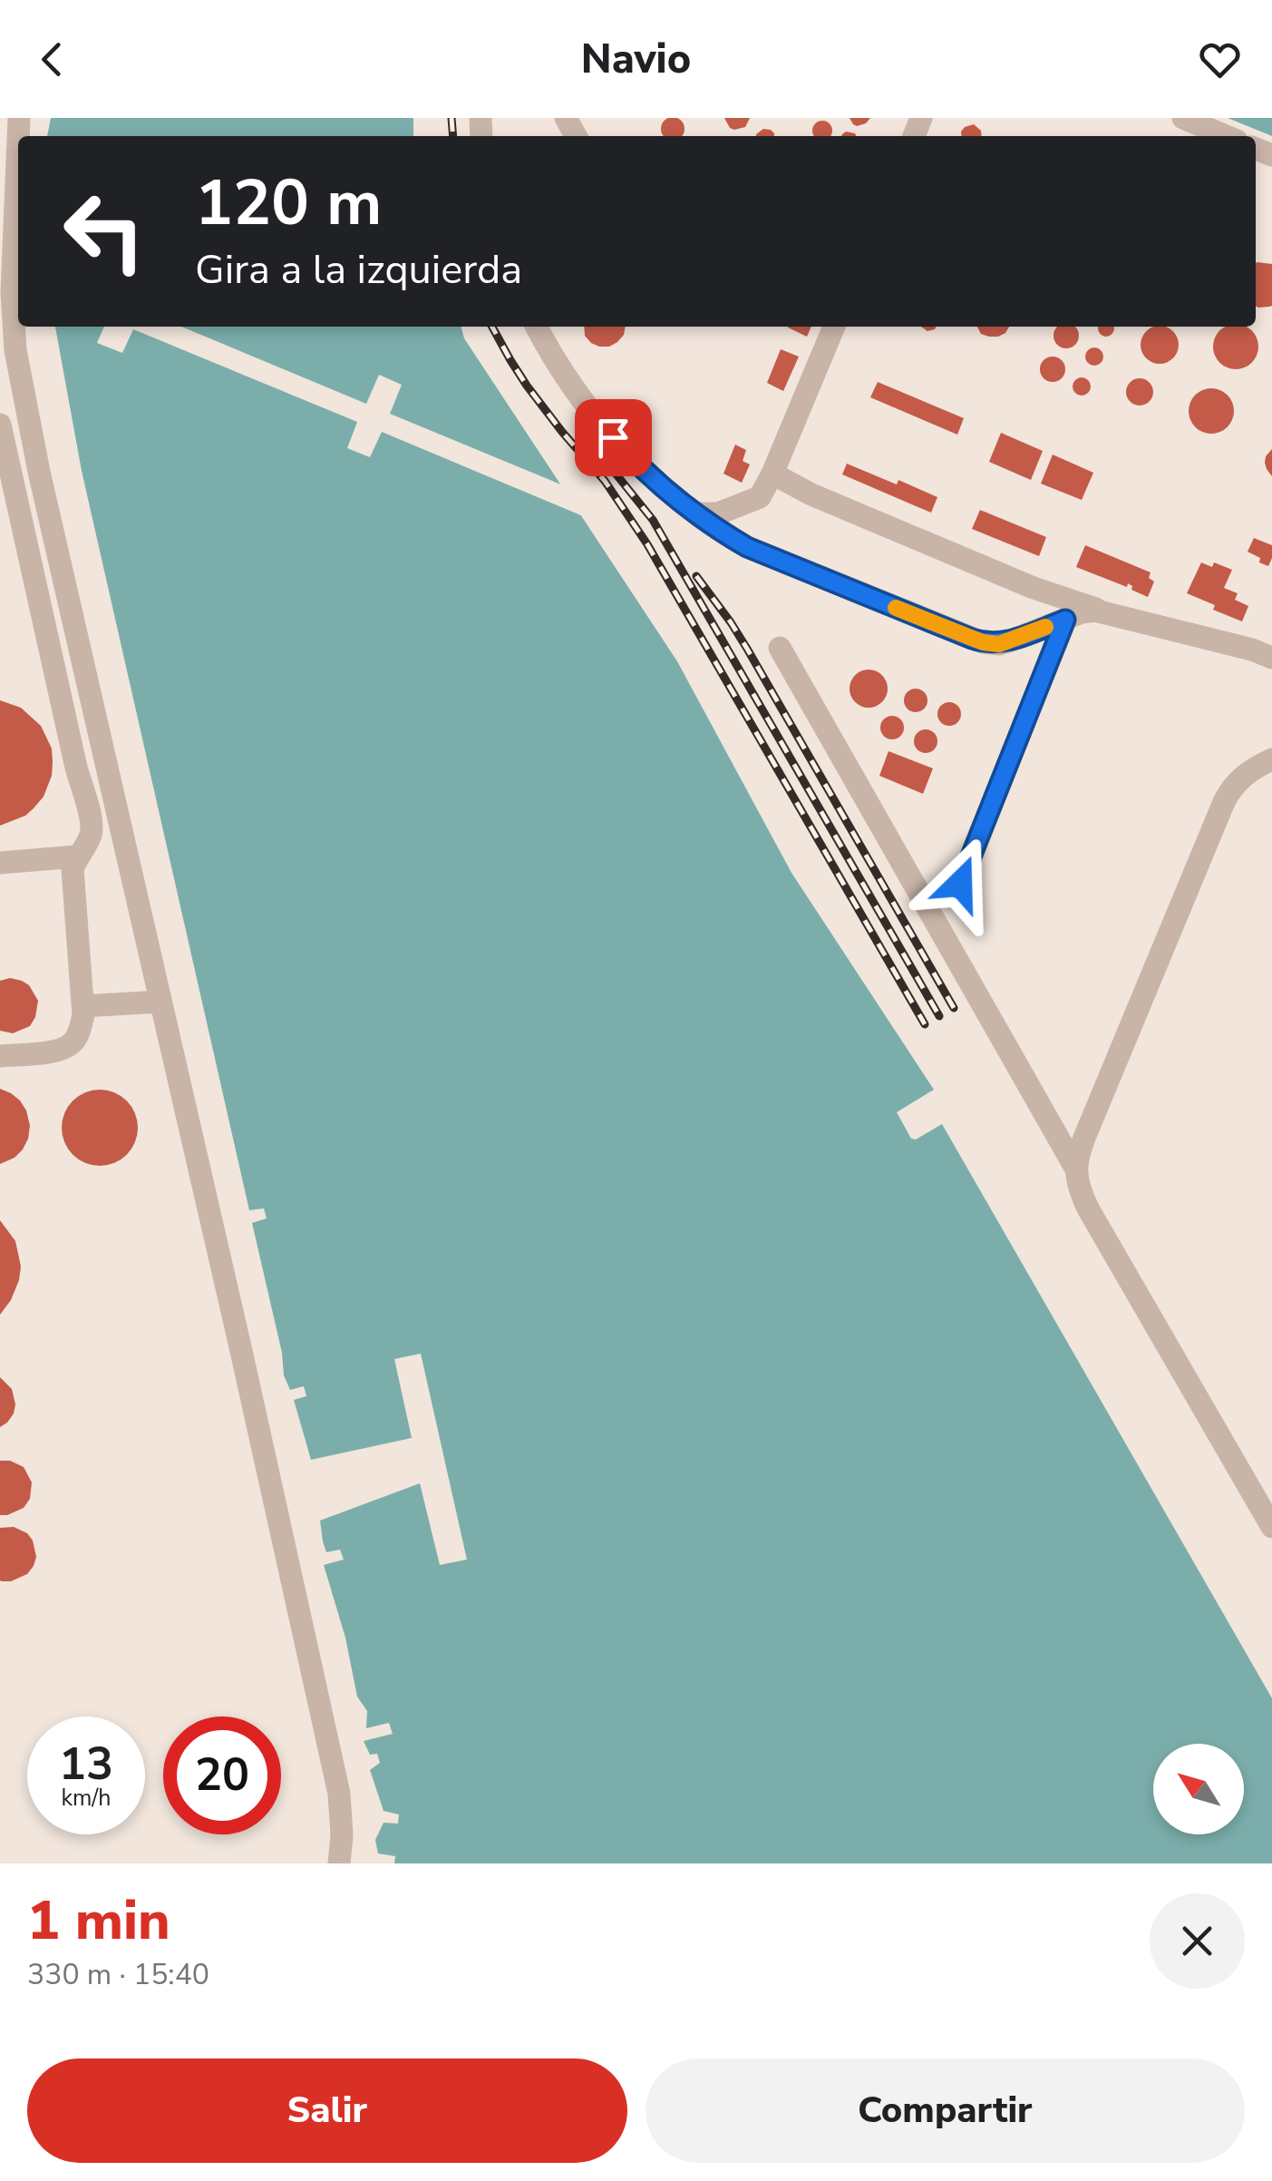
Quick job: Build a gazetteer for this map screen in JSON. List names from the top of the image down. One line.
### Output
{"north":"top left","page":{"header":"Navio","turn":["120 m","Gira a la izquierda"],"speed":"13 km/h","limit":"20","heading":["1 min","330 m · 15:40"],"buttons":["Salir","Compartir"]}}
